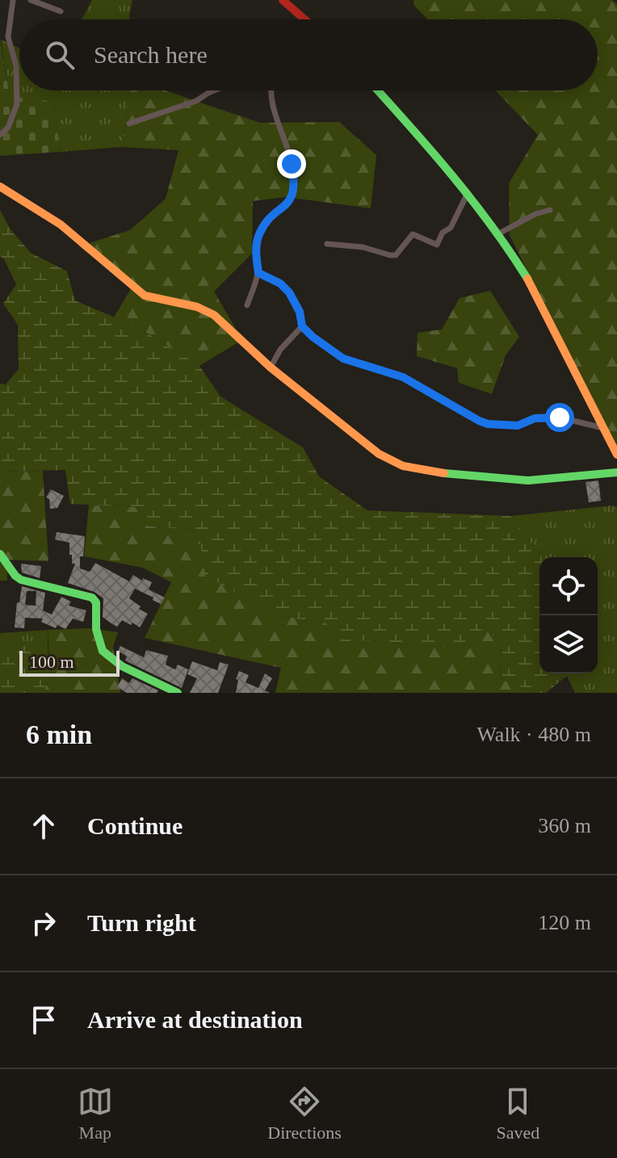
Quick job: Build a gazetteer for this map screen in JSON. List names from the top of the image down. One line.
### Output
{"scale_bar":"100 m","page":{"search":"Search here","scale":"100 m","heading":["6 min","Walk · 480 m"],"list":[["Continue","360 m"],["Turn right","120 m"],"Arrive at destination"],"nav":["Map","Directions","Saved"]}}
